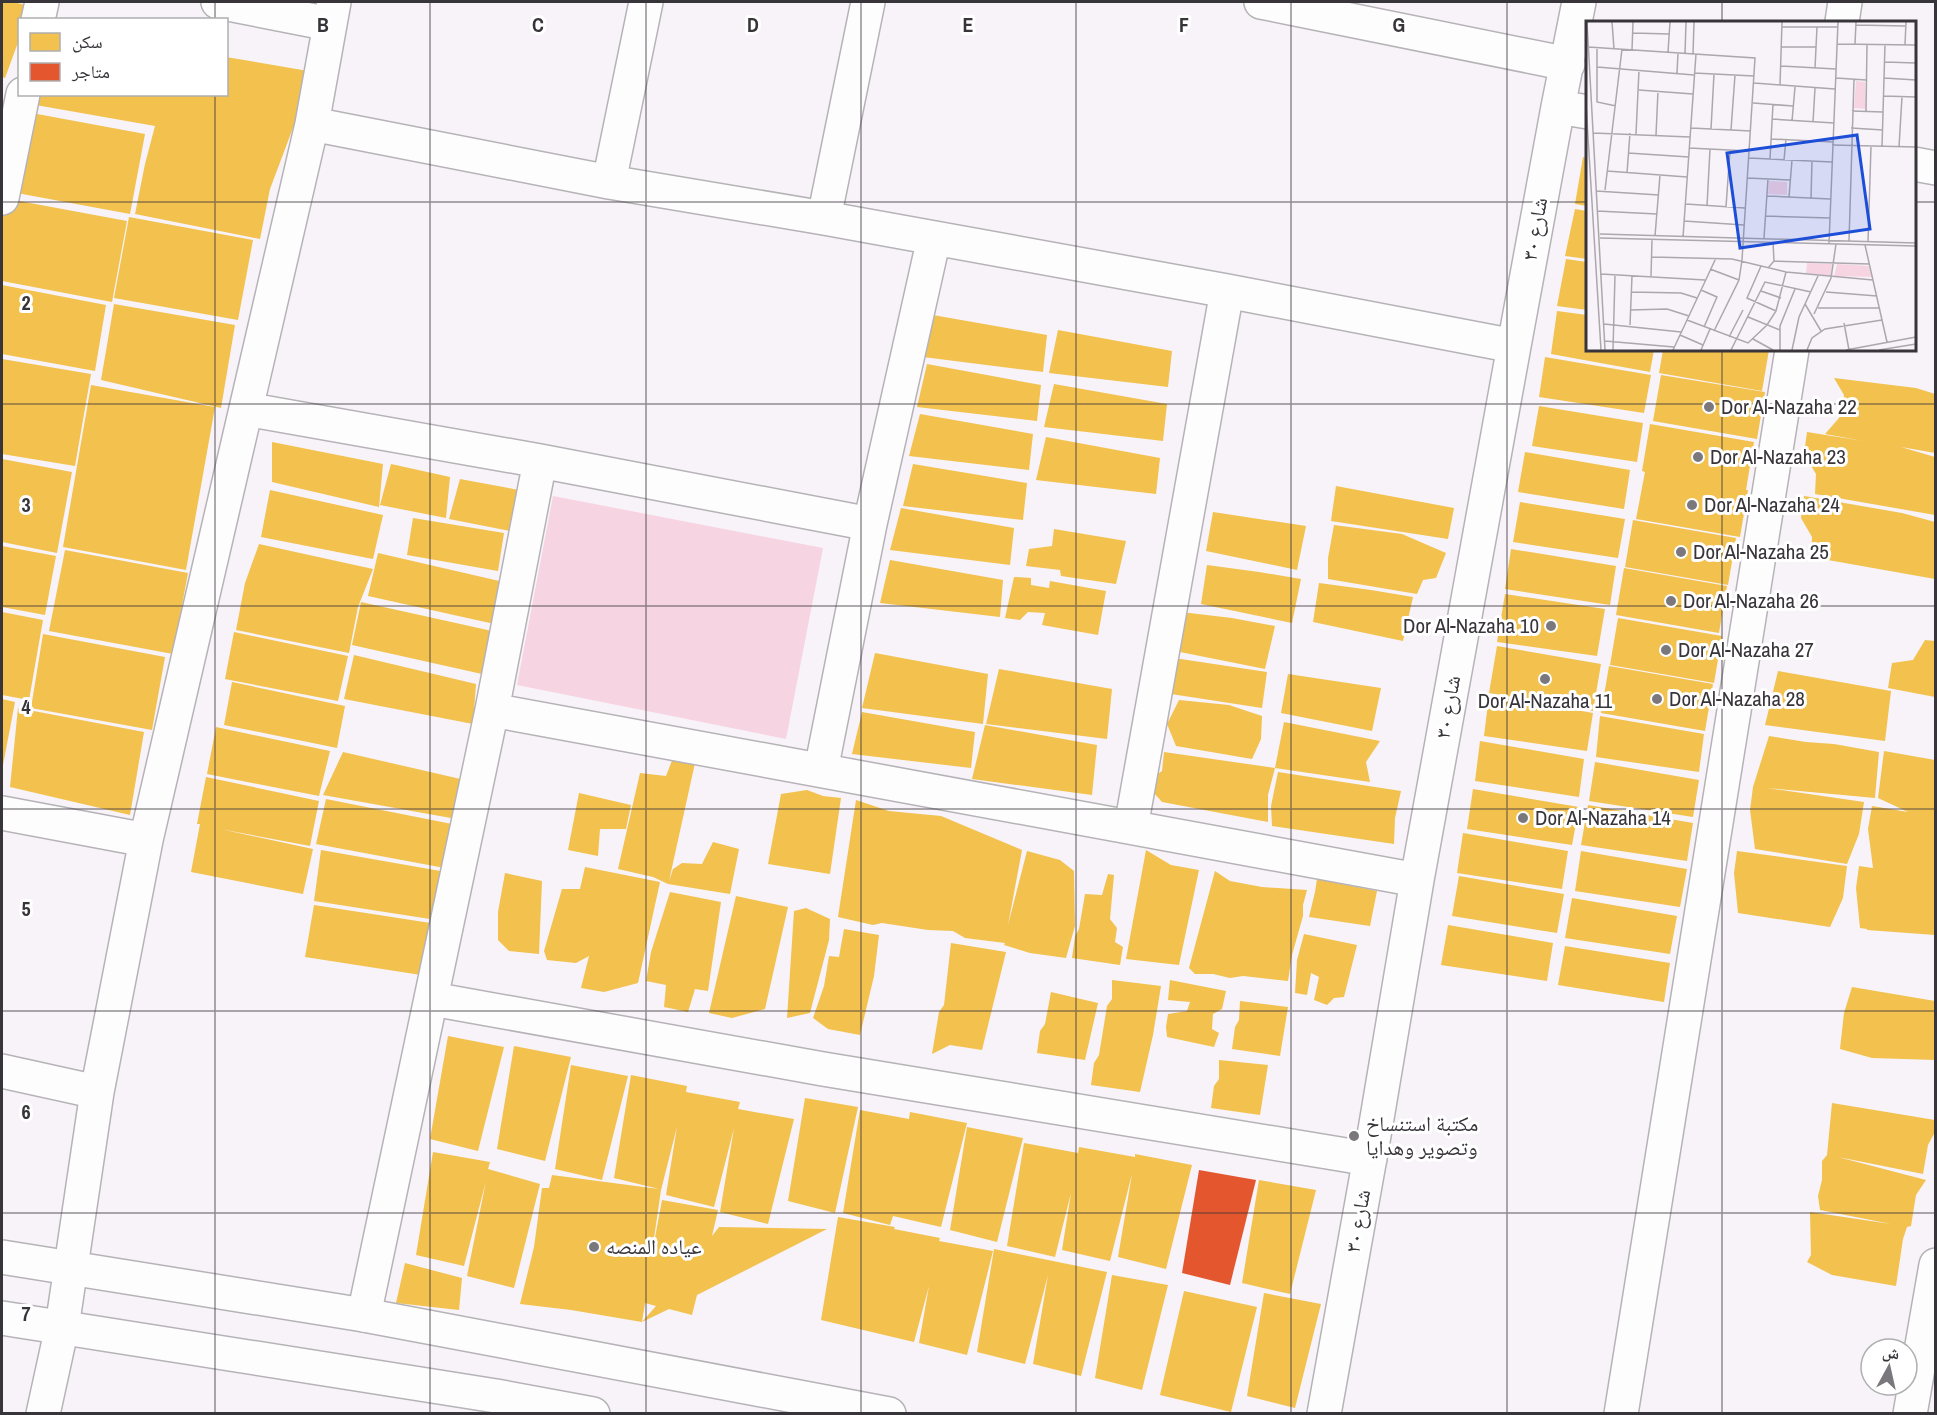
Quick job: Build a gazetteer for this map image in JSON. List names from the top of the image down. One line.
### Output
{"streets":{"street":["شارع ٣٠"]},"places":["Dor Al-Nazaha 22","Dor Al-Nazaha 23","Dor Al-Nazaha 24","Dor Al-Nazaha 25","Dor Al-Nazaha 26","Dor Al-Nazaha 10","Dor Al-Nazaha 27","Dor Al-Nazaha 11","Dor Al-Nazaha 28","Dor Al-Nazaha 14","مكتبة استنساخ وتصوير وهدايا","عياده المنصه"],"legend":["سكن","متاجر"],"north":"top","grid":{"columns":["B","C","D","E","F","G"],"rows":["2","3","4","5","6","7"]}}
